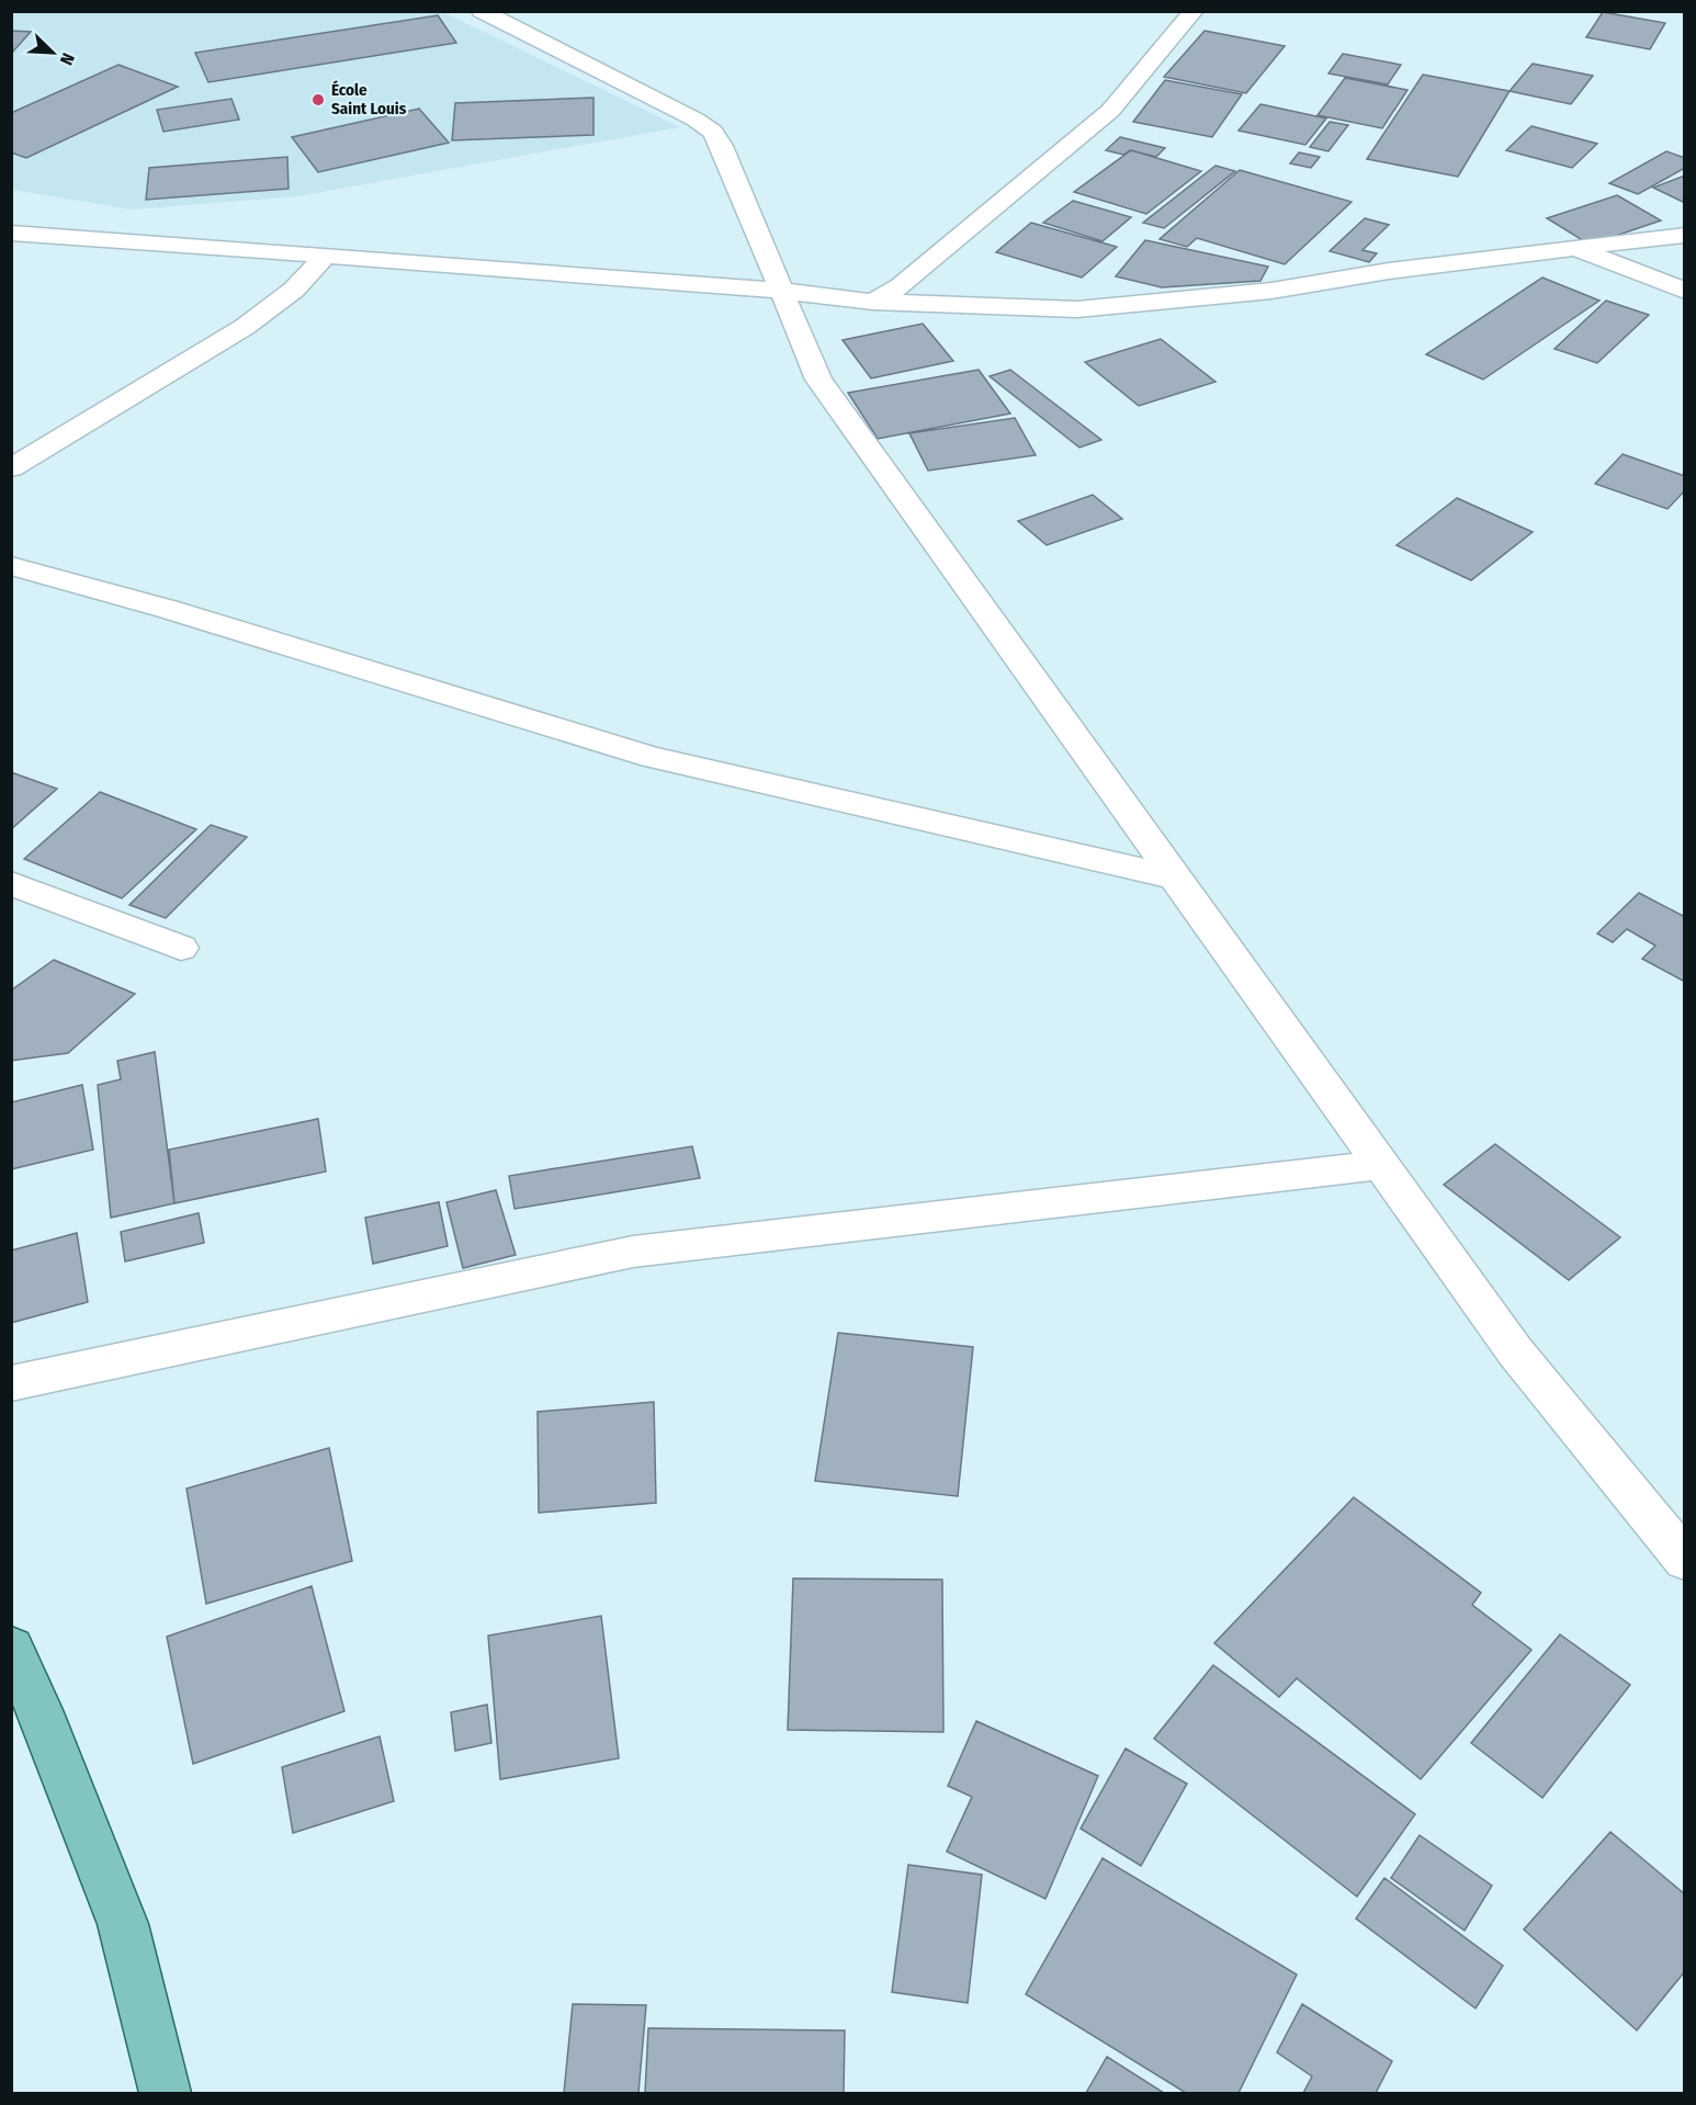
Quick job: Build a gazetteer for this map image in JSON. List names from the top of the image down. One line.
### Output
{"places":["École Saint Louis"],"north":"bottom right"}
